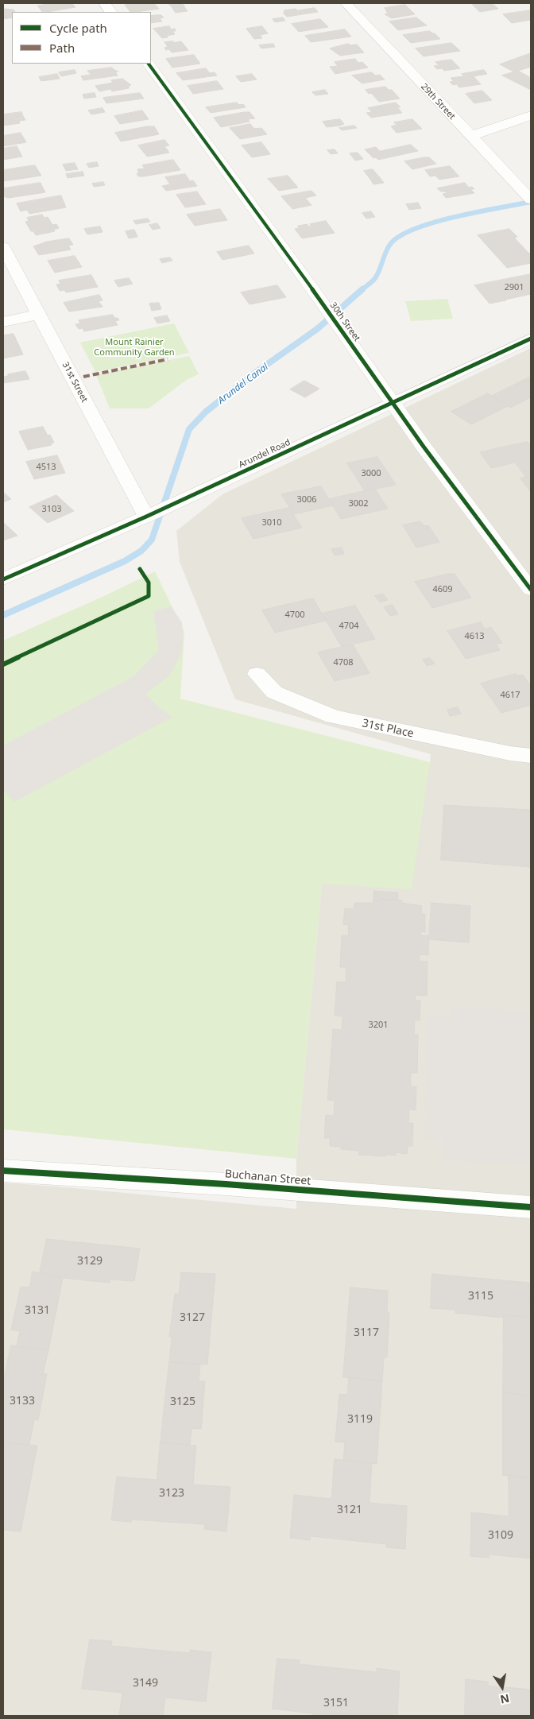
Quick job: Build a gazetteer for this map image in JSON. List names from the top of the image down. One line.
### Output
{"streets":{"street":["29th Street","30th Street","31st Street","Arundel Road","31st Place","Buchanan Street"]},"crossings":[["30th Street","Arundel Road"],["31st Street","Arundel Road"]],"water":["Arundel Canal"],"parks":["Mount Rainier Community Garden"],"house_numbers":["2901","4513","3000","3006","3002","3103","3010","4609","4700","4704","4613","4708","4617","3201","3129","3115","3131","3127","3117","3133","3125","3119","3123","3121","3109","3149","3151"],"legend":["Cycle path","Path"],"north":"bottom"}
